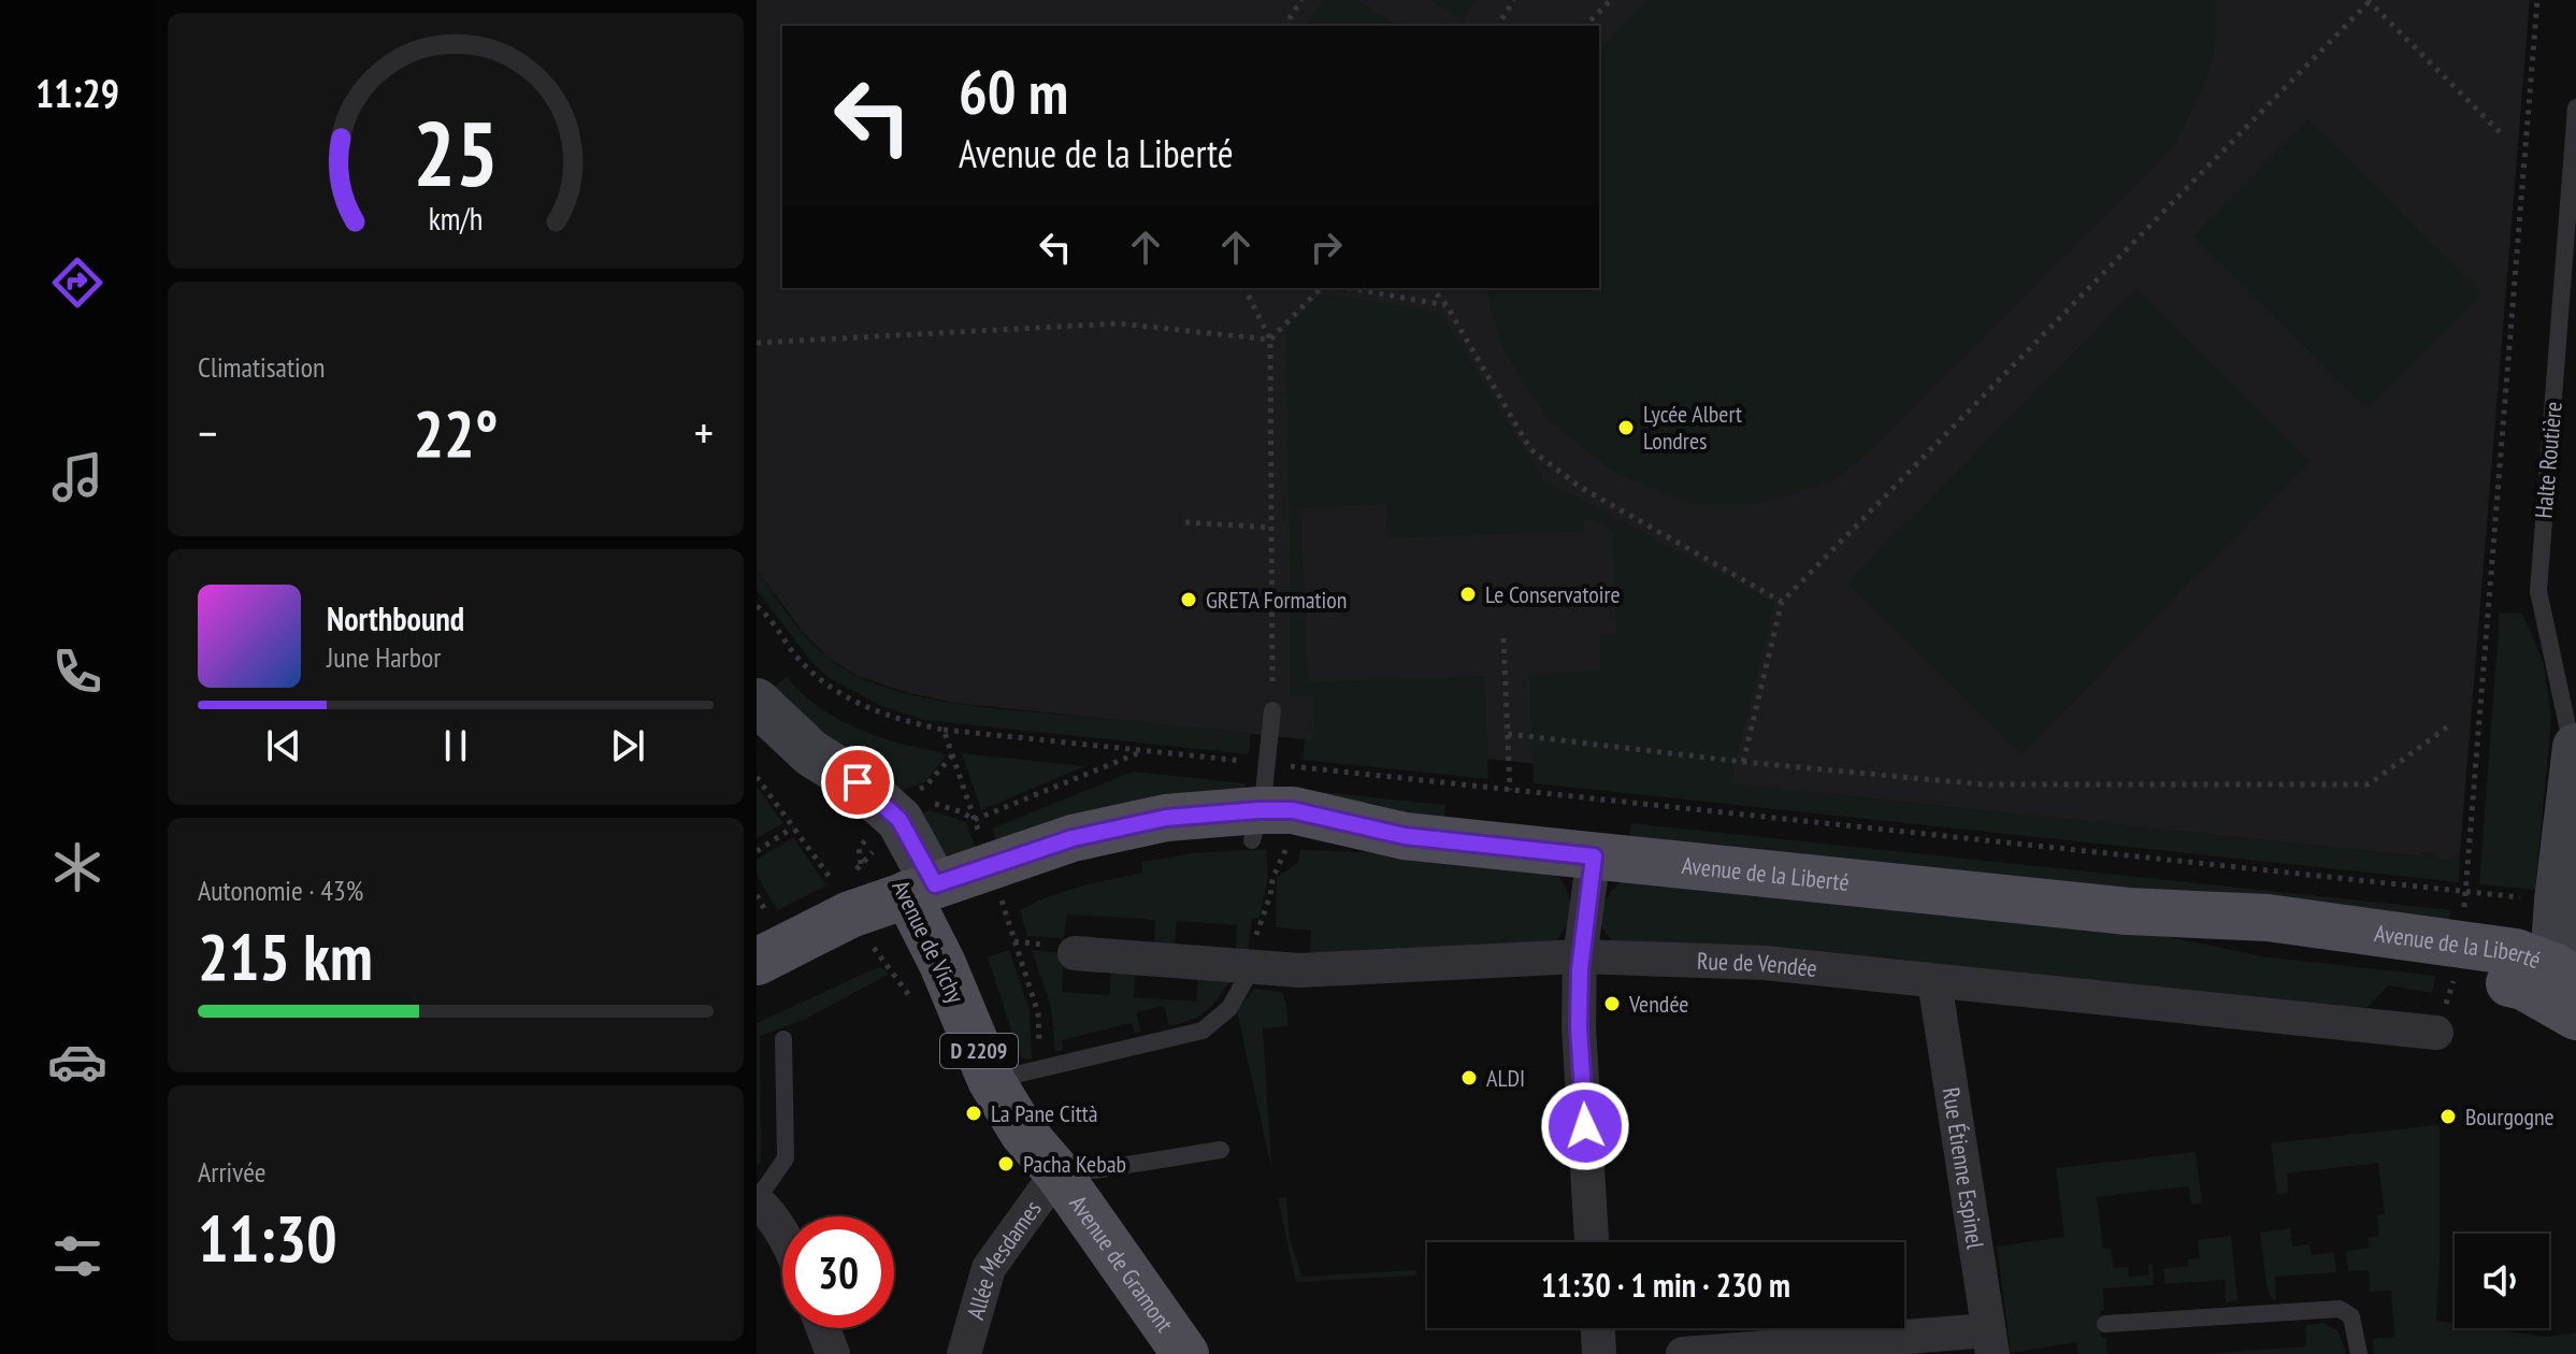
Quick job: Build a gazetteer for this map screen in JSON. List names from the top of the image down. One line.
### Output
{"streets":{"main road":["Avenue de la Liberté","Avenue de Vichy","D 2209","Avenue de Gramont"],"street":["Rue de Vendée","Rue Étienne Espinel","Allée Mesdames"],"lane":["Halte Routière"]},"crossings":[["Avenue de la Liberté","Avenue de Vichy"],["Avenue de Vichy","Allée Mesdames"],["Avenue de Vichy","Avenue de Gramont"],["Rue de Vendée","Rue Étienne Espinel"],["Allée Mesdames","Avenue de Gramont"]],"places":["Lycée Albert Londres","Le Conservatoire","GRETA Formation","Vendée","ALDI","La Pane Città","Bourgogne","Pacha Kebab"],"page":{"tabs":"11:29","turn":["60 m","Avenue de la Liberté"],"tile":["Climatisation",["Autonomie · 43%","215 km"],["Arrivée","11:30"]],"heat":["−","22°","+"],"song":["Northbound","June Harbor"],"limit":"30","trip":"11:30 · 1 min · 230 m","gauge":["25","km/h"]}}
